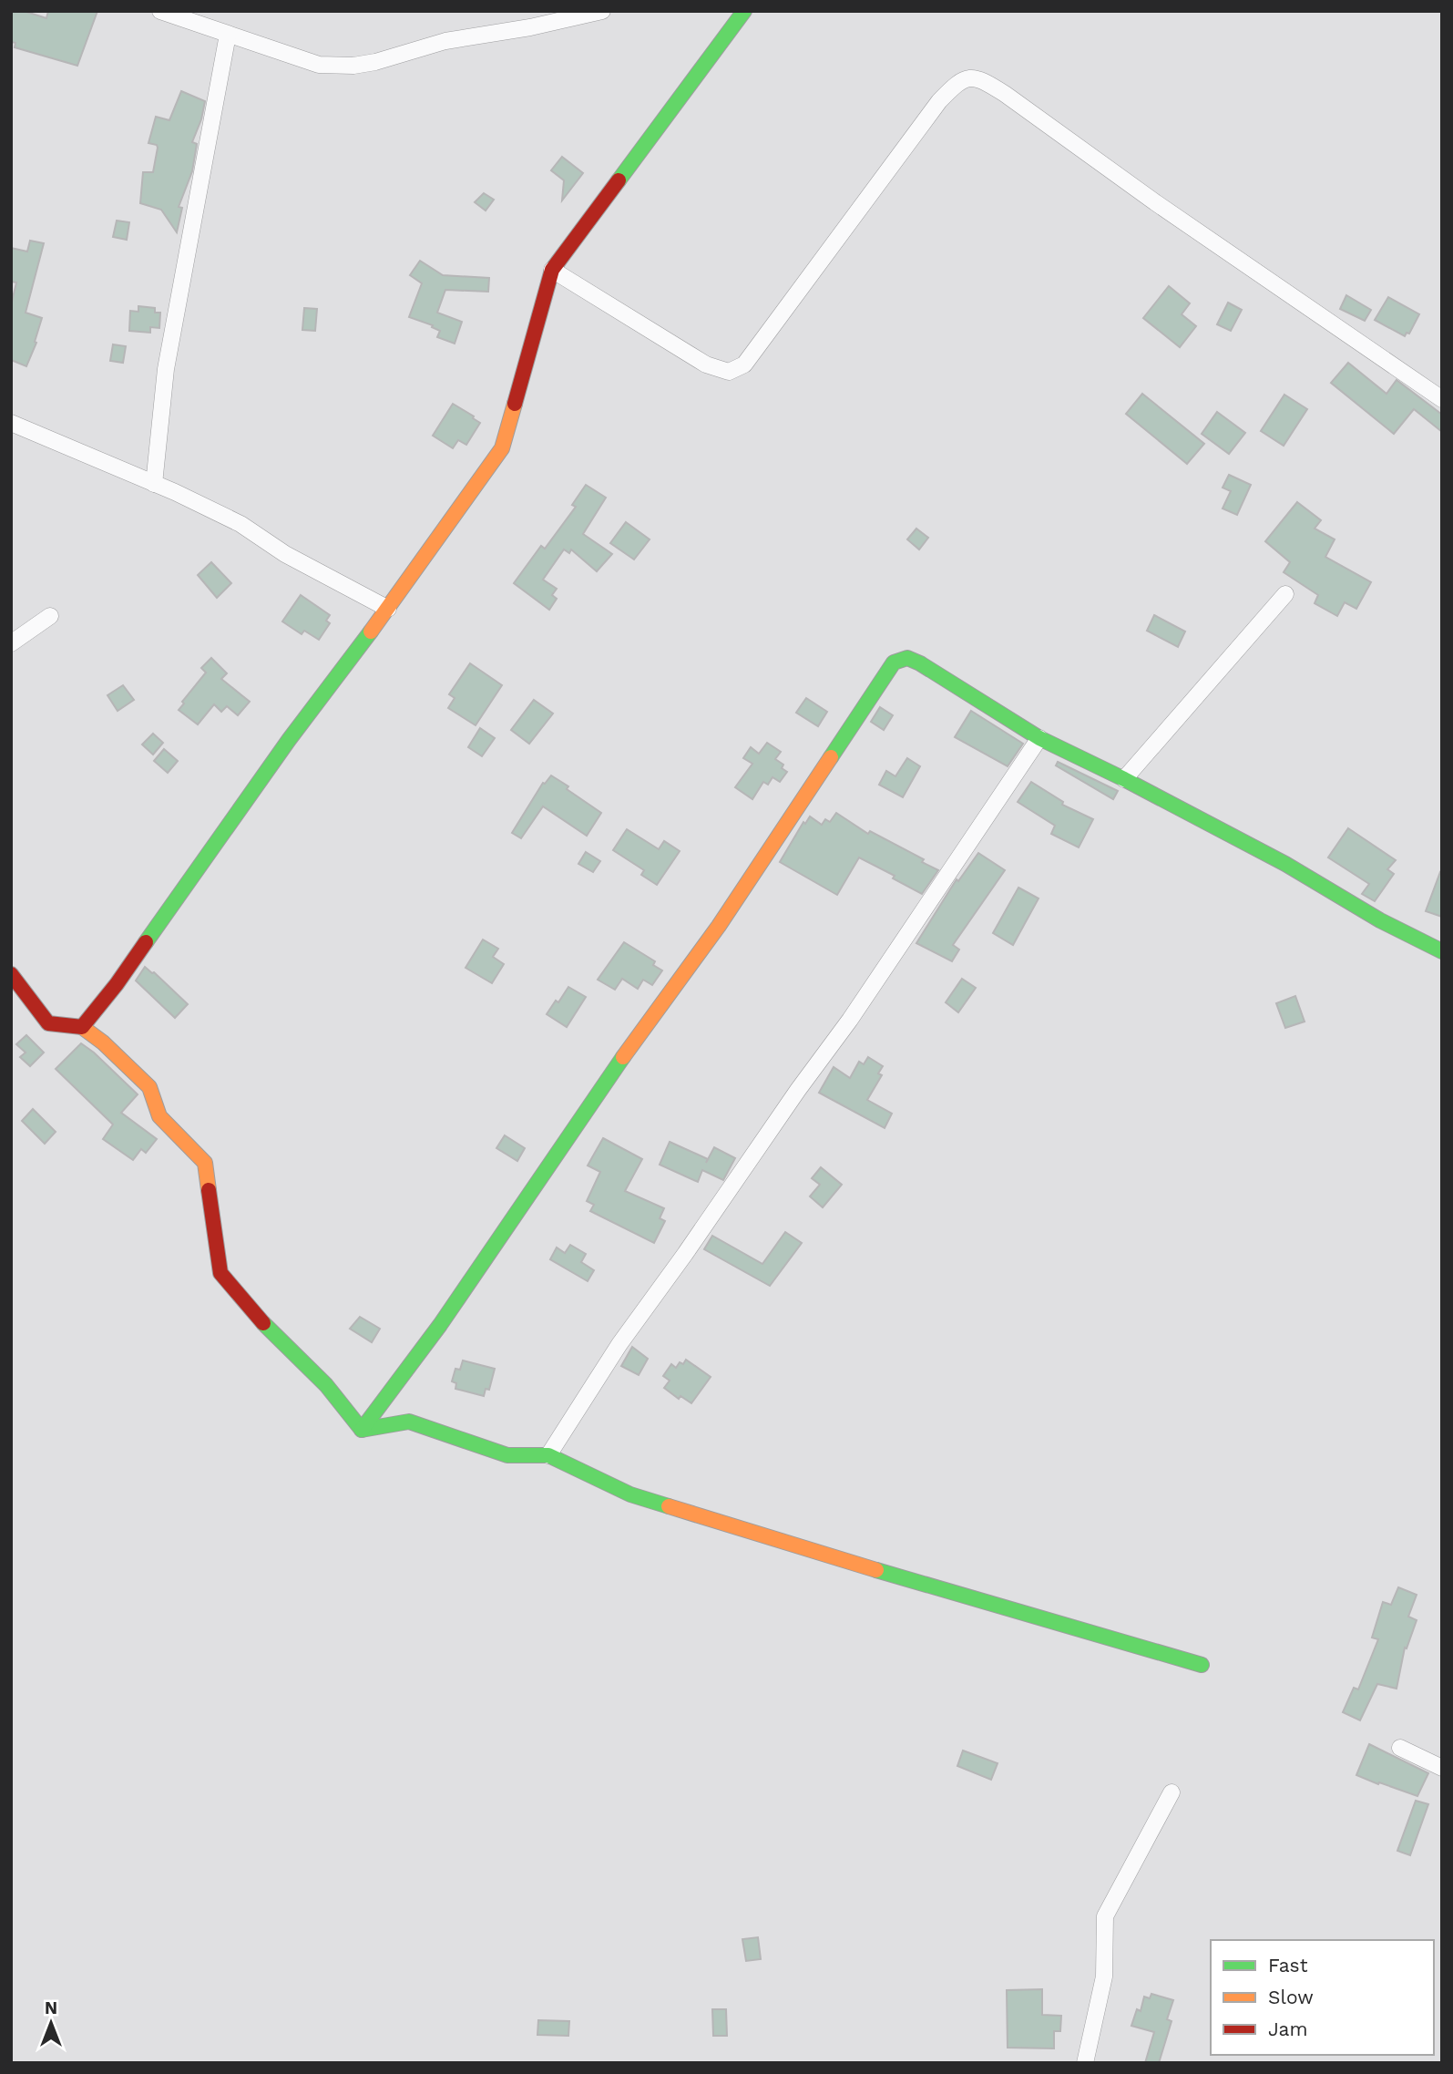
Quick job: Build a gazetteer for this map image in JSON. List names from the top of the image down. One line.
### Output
{"legend":["Fast","Slow","Jam"],"north":"top"}
